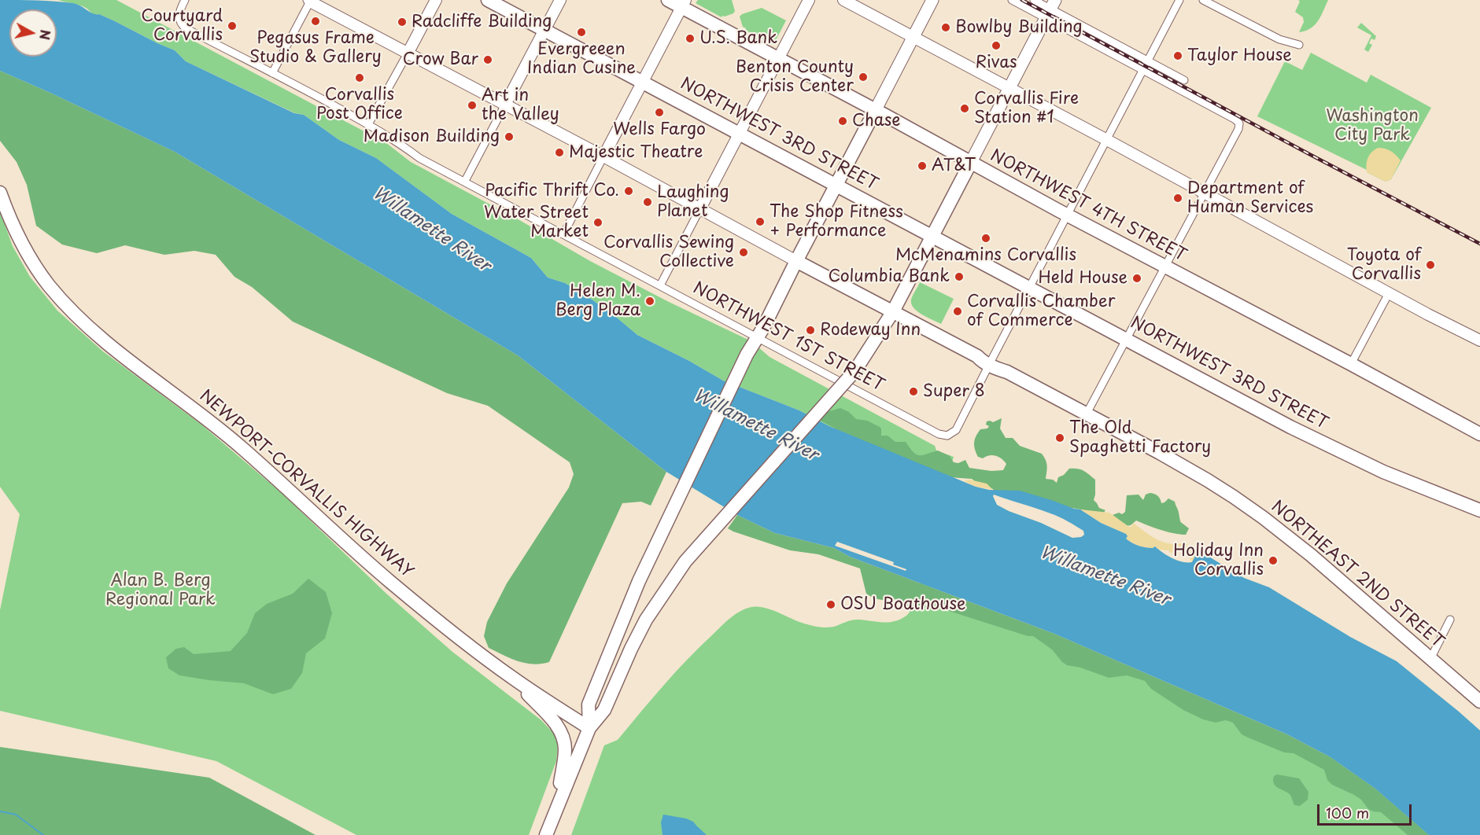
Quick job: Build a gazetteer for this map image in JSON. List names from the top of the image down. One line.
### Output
{"streets":{"highway":["NORTHWEST 3RD STREET","NORTHWEST 4TH STREET","NEWPORT-CORVALLIS HIGHWAY","NORTHEAST 2ND STREET"],"street":["NORTHWEST 1ST STREET"]},"crossings":[["NORTHWEST 1ST STREET","NORTHEAST 2ND STREET"]],"water":["Willamette River"],"parks":["Washington City Park","Alan B. Berg Regional Park"],"places":["Pegasus Frame Studio & Gallery","Radcliffe Building","Courtyard Corvallis","Bowlby Building","Evergreeen Indian Cusine","U.S. Bank","Rivas","Taylor House","Crow Bar","Benton County Crisis Center","Corvallis Post Office","Art in the Valley","Corvallis Fire Station #1","Wells Fargo","Chase","Madison Building","Majestic Theatre","AT&T","Pacific Thrift Co.","Department of Human Services","Laughing Planet","The Shop Fitness + Performance","Water Street Market","McMenamins Corvallis","Corvallis Sewing Collective","Toyota of Corvallis","Columbia Bank","Held House","Helen M. Berg Plaza","Corvallis Chamber of Commerce","Rodeway Inn","Super 8","The Old Spaghetti Factory","Holiday Inn Corvallis","OSU Boathouse"],"scale_bar":"100 m","north":"right"}
